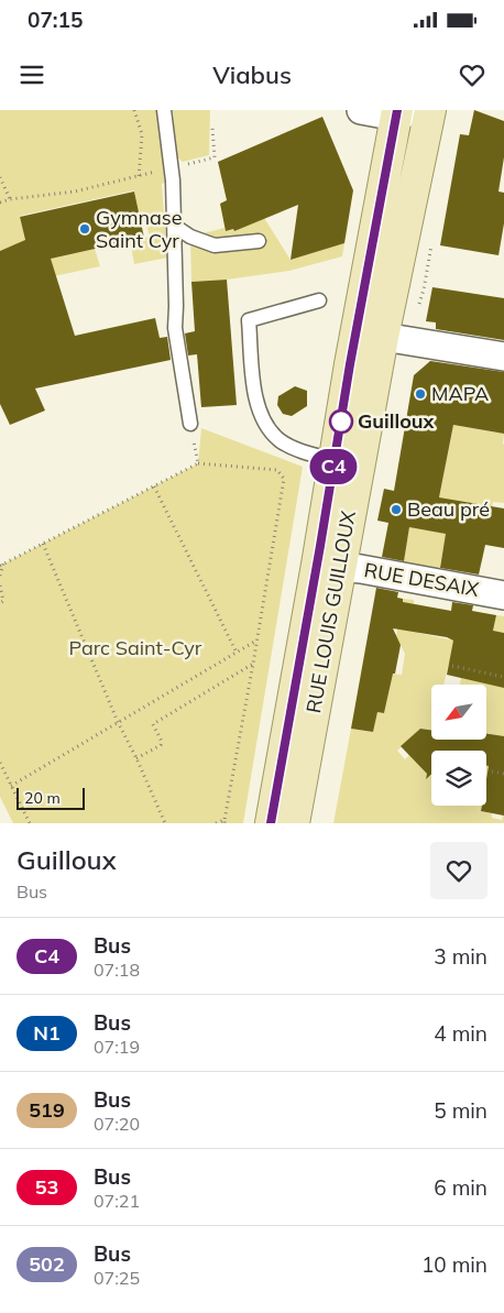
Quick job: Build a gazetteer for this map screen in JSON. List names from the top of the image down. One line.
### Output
{"streets":{"main road":["RUE LOUIS GUILLOUX"],"street":["RUE DESAIX"]},"crossings":[["RUE DESAIX","RUE LOUIS GUILLOUX"]],"parks":["Parc Saint-Cyr"],"places":["Gymnase Saint Cyr","MAPA","Guilloux","Beau pré"],"lines":["bus line C4"],"scale_bar":"20 m","north":"bottom left","page":{"status":"07:15","header":"Viabus","on_map":"C4","scale":"20 m","heading":["Guilloux","Bus"],"list":[{"mark":"C4","name":"Bus","note":"07:18","value":"3 min"},{"mark":"N1","name":"Bus","note":"07:19","value":"4 min"},{"mark":"519","name":"Bus","note":"07:20","value":"5 min"},{"mark":"53","name":"Bus","note":"07:21","value":"6 min"},{"mark":"502","name":"Bus","note":"07:25","value":"10 min"}]}}
